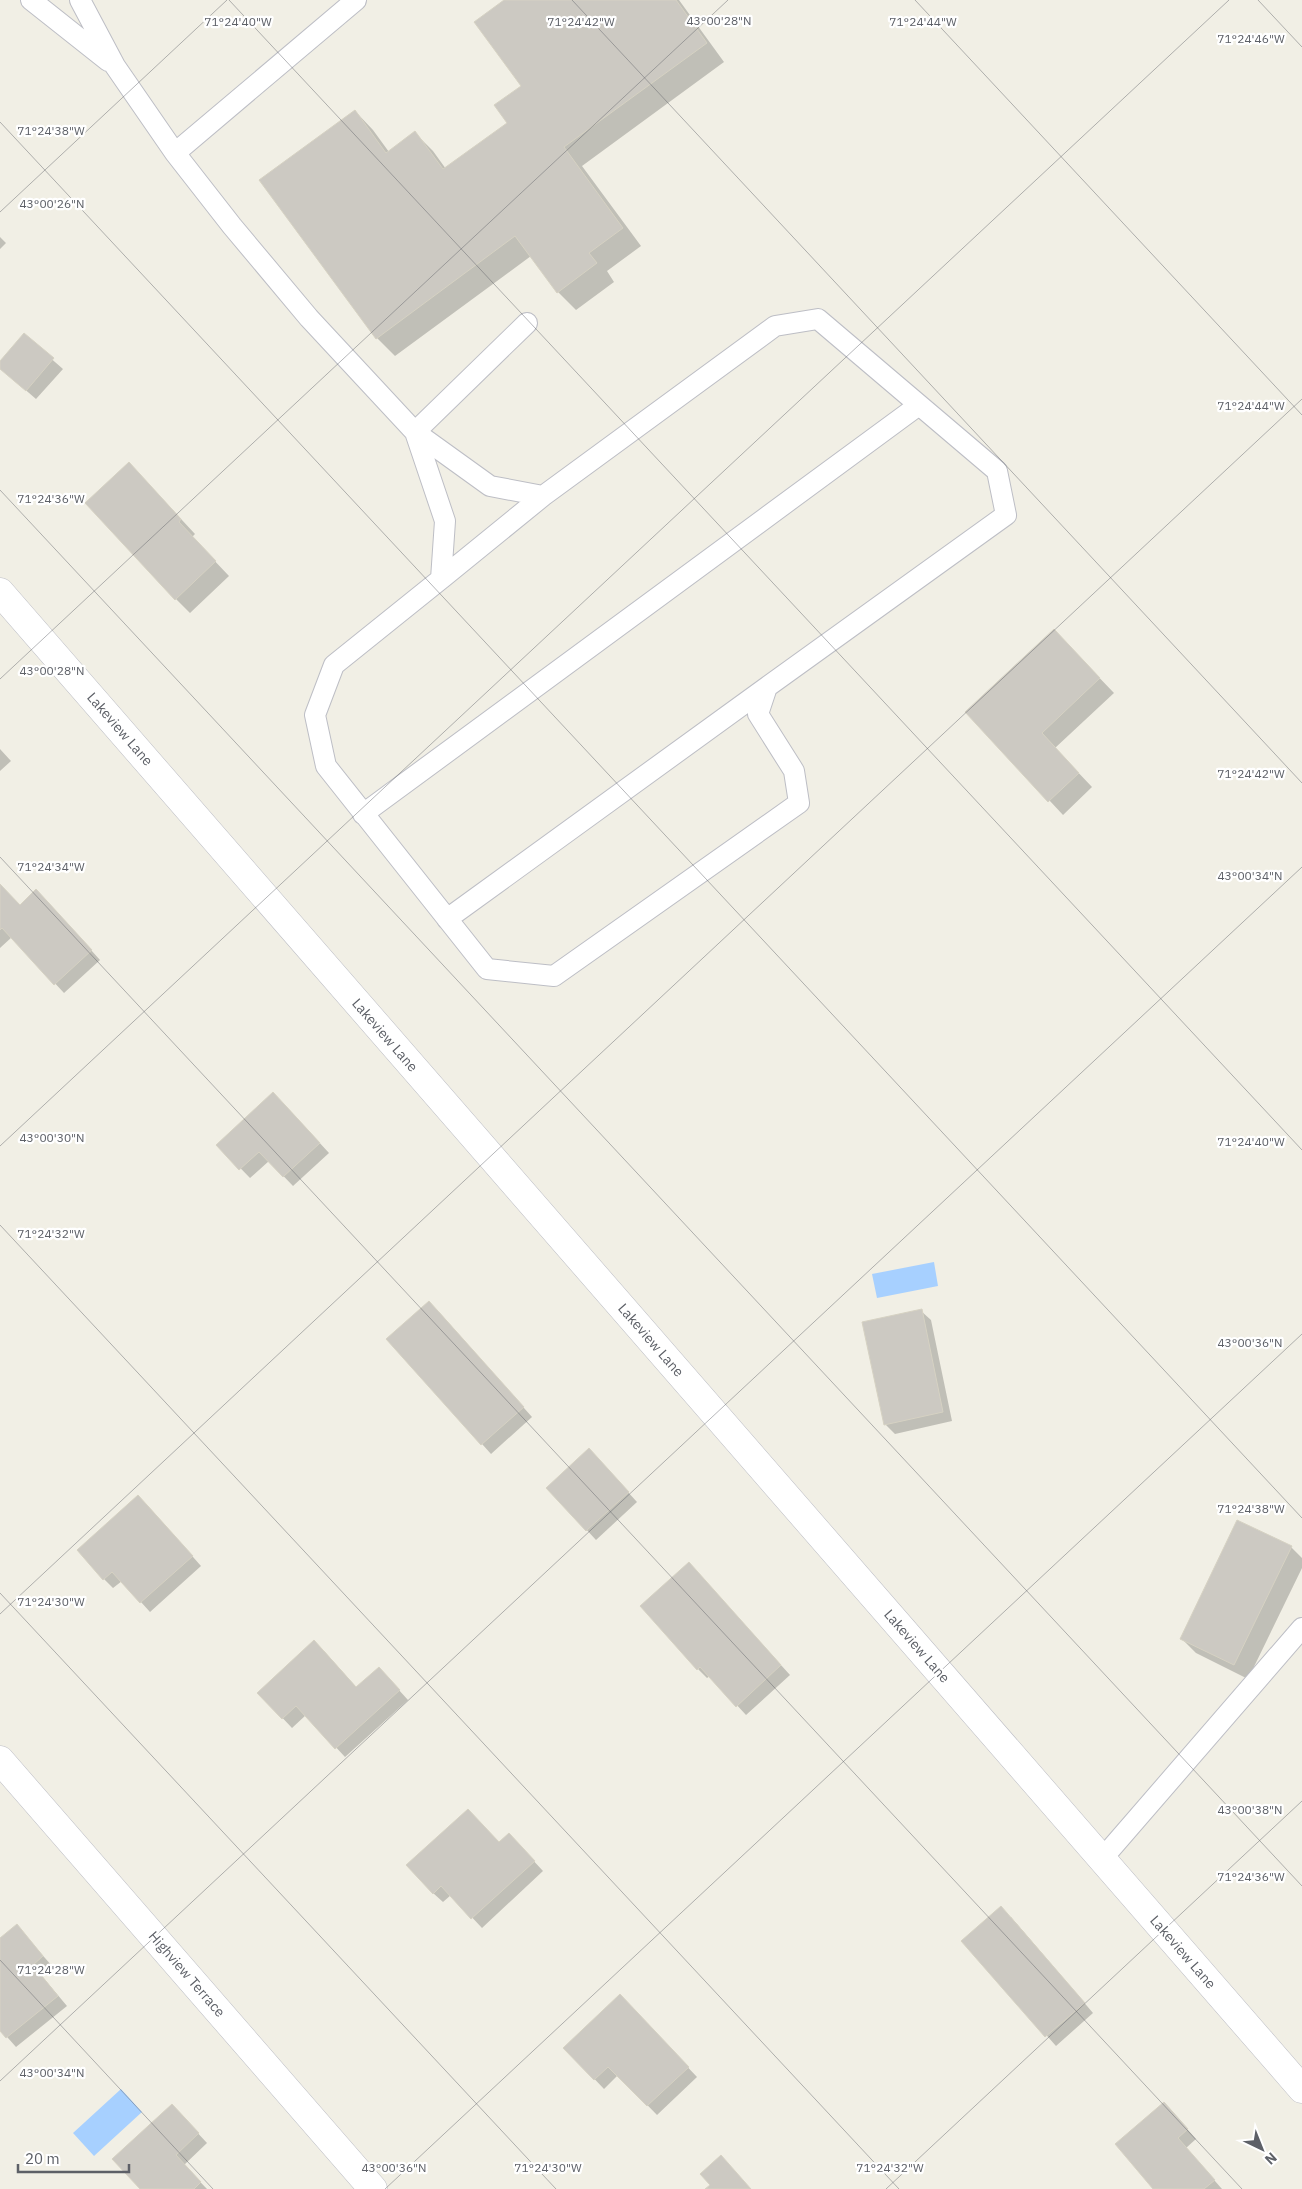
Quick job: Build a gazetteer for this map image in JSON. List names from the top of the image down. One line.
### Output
{"streets":{"street":["Lakeview Lane","Highview Terrace"]},"scale_bar":"20 m","north":"bottom right","coordinates":["43°00'28\"N","71°24'40\"W","71°24'42\"W","71°24'44\"W","71°24'46\"W","71°24'38\"W","43°00'26\"N","71°24'36\"W","71°24'34\"W","43°00'34\"N","43°00'30\"N","71°24'32\"W","43°00'36\"N","71°24'30\"W","43°00'38\"N","71°24'28\"W"]}
